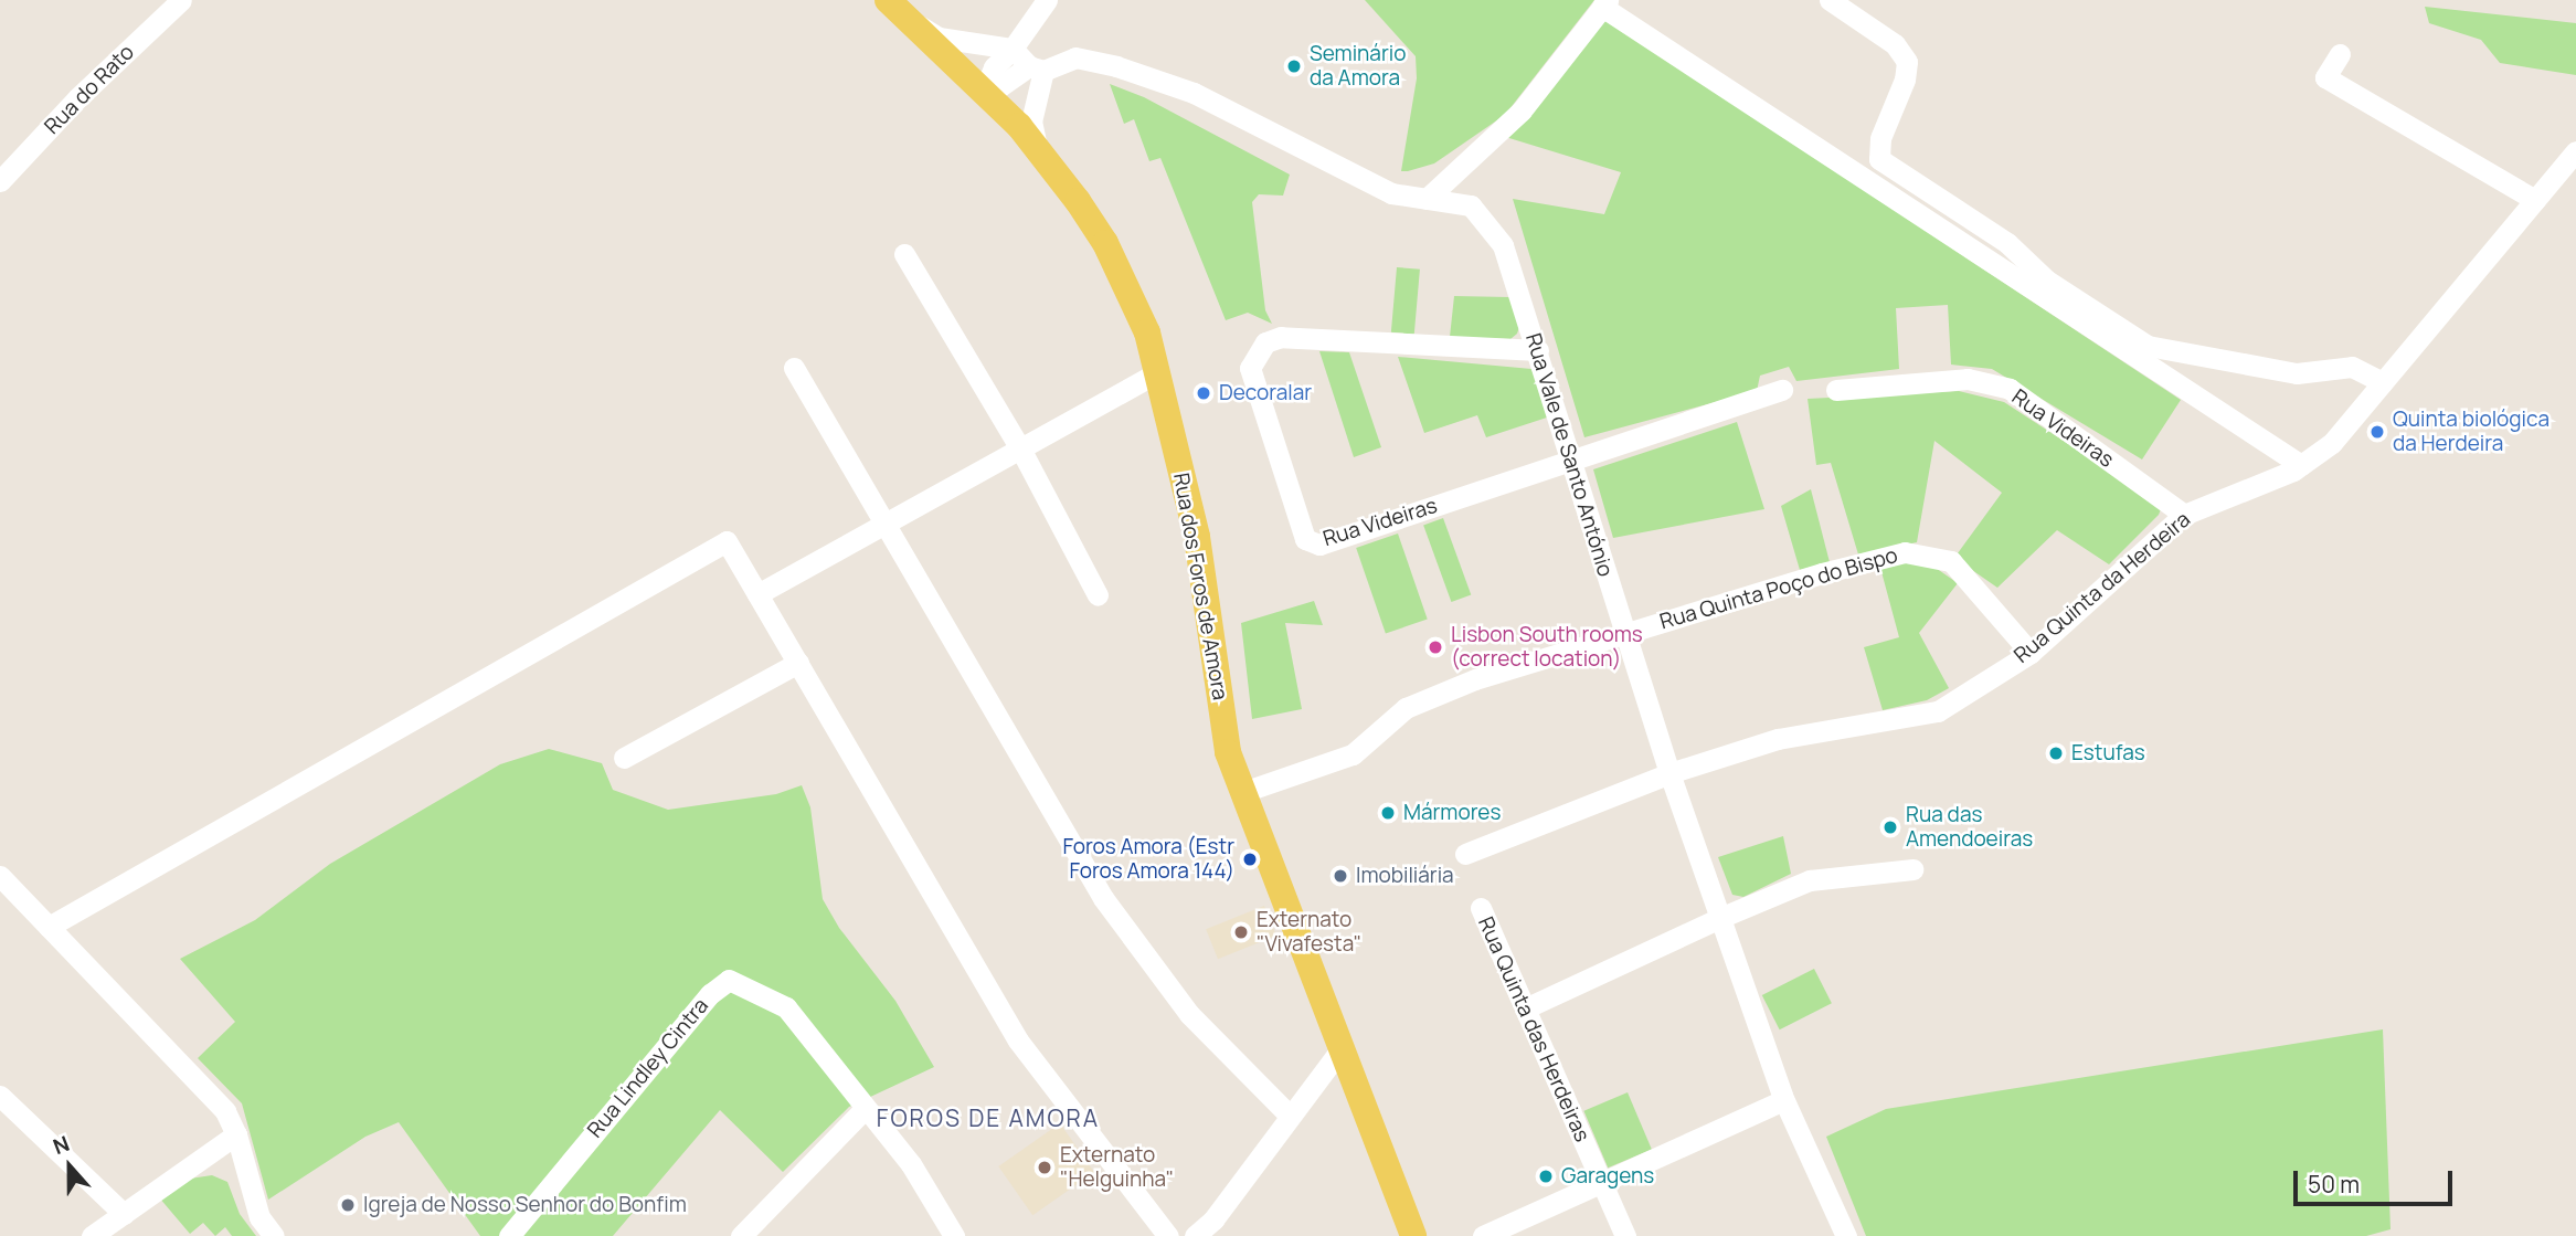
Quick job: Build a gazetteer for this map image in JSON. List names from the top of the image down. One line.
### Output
{"streets":{"main road":["Rua dos Foros de Amora"],"street":["Rua do Rato","Rua Videiras","Rua Vale de Santo António","Rua Quinta da Herdeira","Rua Quinta Poço do Bispo","Rua Quinta das Herdeiras","Rua Lindley Cintra"]},"crossings":[["Rua Videiras","Rua Vale de Santo António"],["Rua Videiras","Rua Quinta da Herdeira"],["Rua Vale de Santo António","Rua dos Foros de Amora"],["Rua Vale de Santo António","Rua Quinta da Herdeira"],["Rua Vale de Santo António","Rua Quinta Poço do Bispo"],["Rua dos Foros de Amora","Rua Quinta Poço do Bispo"],["Rua Quinta da Herdeira","Rua Quinta Poço do Bispo"]],"districts":["FOROS DE AMORA"],"places":["Seminário da Amora","Decoralar","Quinta biológica da Herdeira","Lisbon South rooms (correct location)","Estufas","Mármores","Rua das Amendoeiras","Foros Amora (Estr Foros Amora 144)","Imobiliária","Externato \"Vivafesta\"","Externato \"Helguinha\"","Garagens","Igreja de Nosso Senhor do Bonfim"],"scale_bar":"50 m","north":"top"}
